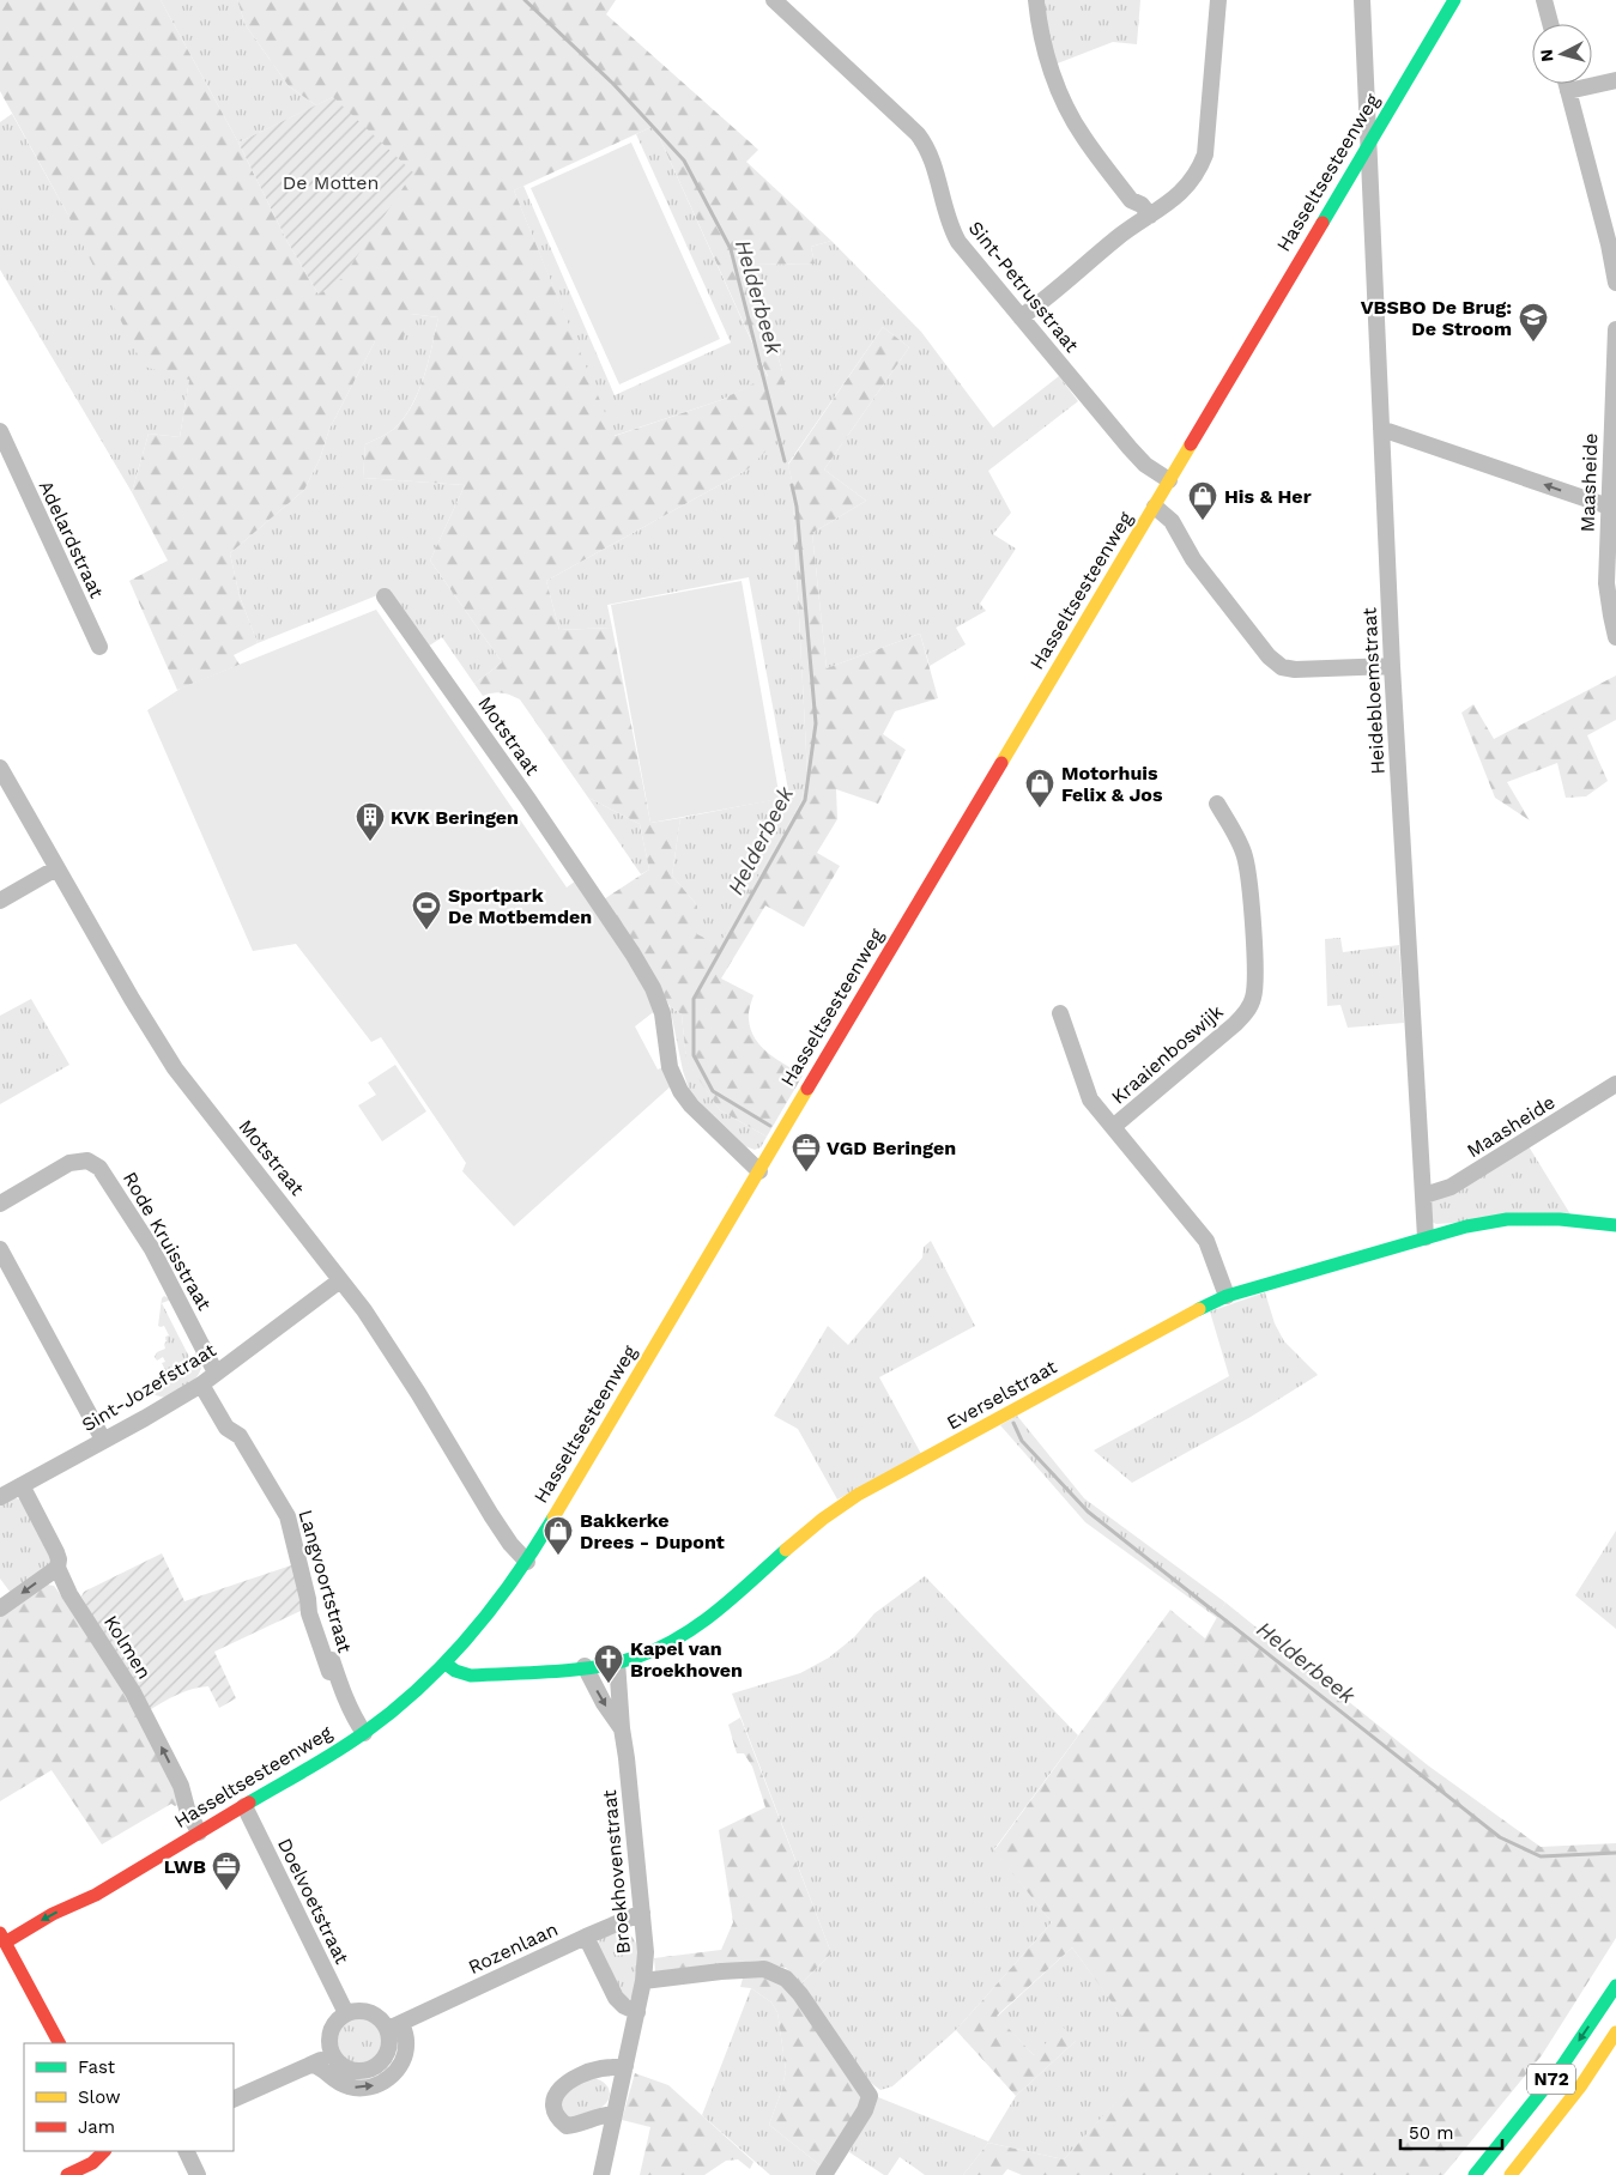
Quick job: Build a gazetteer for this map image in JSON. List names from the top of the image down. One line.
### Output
{"streets":{"street":["Hasseltsesteenweg","Sint-Petrusstraat","Maasheide","Adelardstraat","Heidebloemstraat","Motstraat","Kraaienboswijk","Rode Kruisstraat","Sint-Jozefstraat","Everselstraat","Langvoortstraat","Kolmen","Broekhovenstraat","Doelvoetstraat","Rozenlaan","N72"]},"crossings":[["Hasseltsesteenweg","Sint-Petrusstraat"],["Hasseltsesteenweg","Heidebloemstraat"],["Hasseltsesteenweg","Motstraat"],["Hasseltsesteenweg","Everselstraat"],["Hasseltsesteenweg","Langvoortstraat"],["Hasseltsesteenweg","Kolmen"],["Hasseltsesteenweg","Doelvoetstraat"],["Maasheide","Heidebloemstraat"],["Heidebloemstraat","Everselstraat"],["Motstraat","Sint-Jozefstraat"],["Kraaienboswijk","Everselstraat"],["Rode Kruisstraat","Sint-Jozefstraat"],["Sint-Jozefstraat","Langvoortstraat"],["Sint-Jozefstraat","Kolmen"],["Everselstraat","Broekhovenstraat"],["Broekhovenstraat","Rozenlaan"],["Doelvoetstraat","Rozenlaan"]],"one_way":["Kolmen"],"water":["Helderbeek"],"parks":["De Motten"],"places":{"school or university":["VBSBO De Brug: De Stroom"],"shop":["His & Her","Motorhuis Felix & Jos","Bakkerke Drees - Dupont"],"building":["KVK Beringen"],"sports":["Sportpark De Motbemden"],"office":["VGD Beringen","LWB"],"church":["Kapel van Broekhoven"]},"legend":["Fast","Slow","Jam"],"scale_bar":"50 m","north":"left"}
